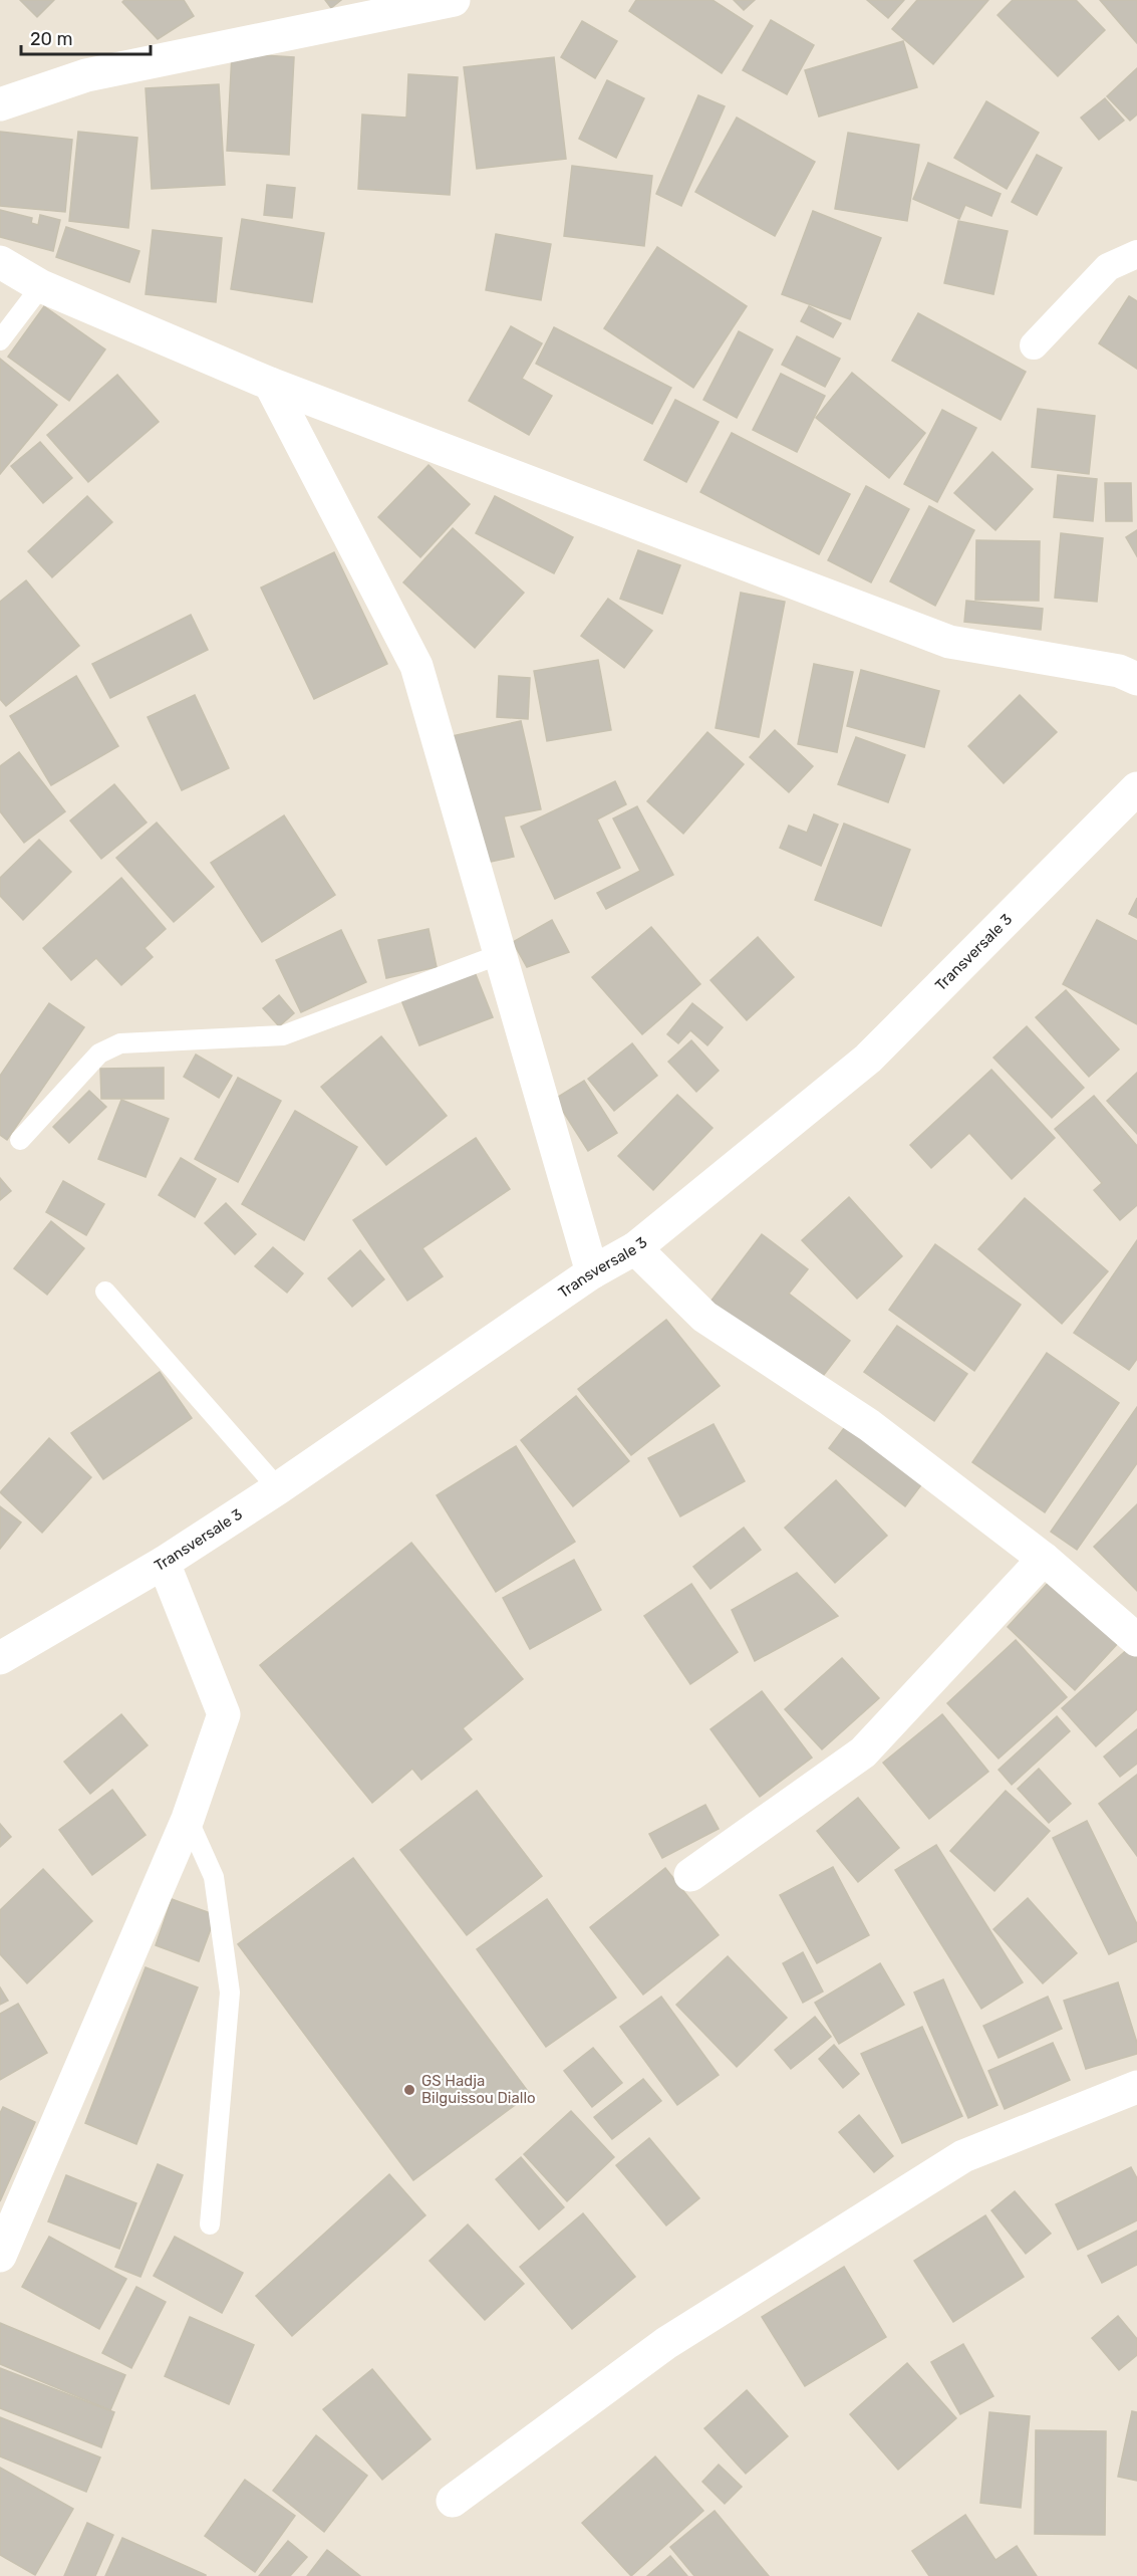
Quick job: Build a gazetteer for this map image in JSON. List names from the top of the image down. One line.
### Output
{"streets":{"street":["Transversale 3"]},"places":["GS Hadja Bilguissou Diallo"],"scale_bar":"20 m"}
